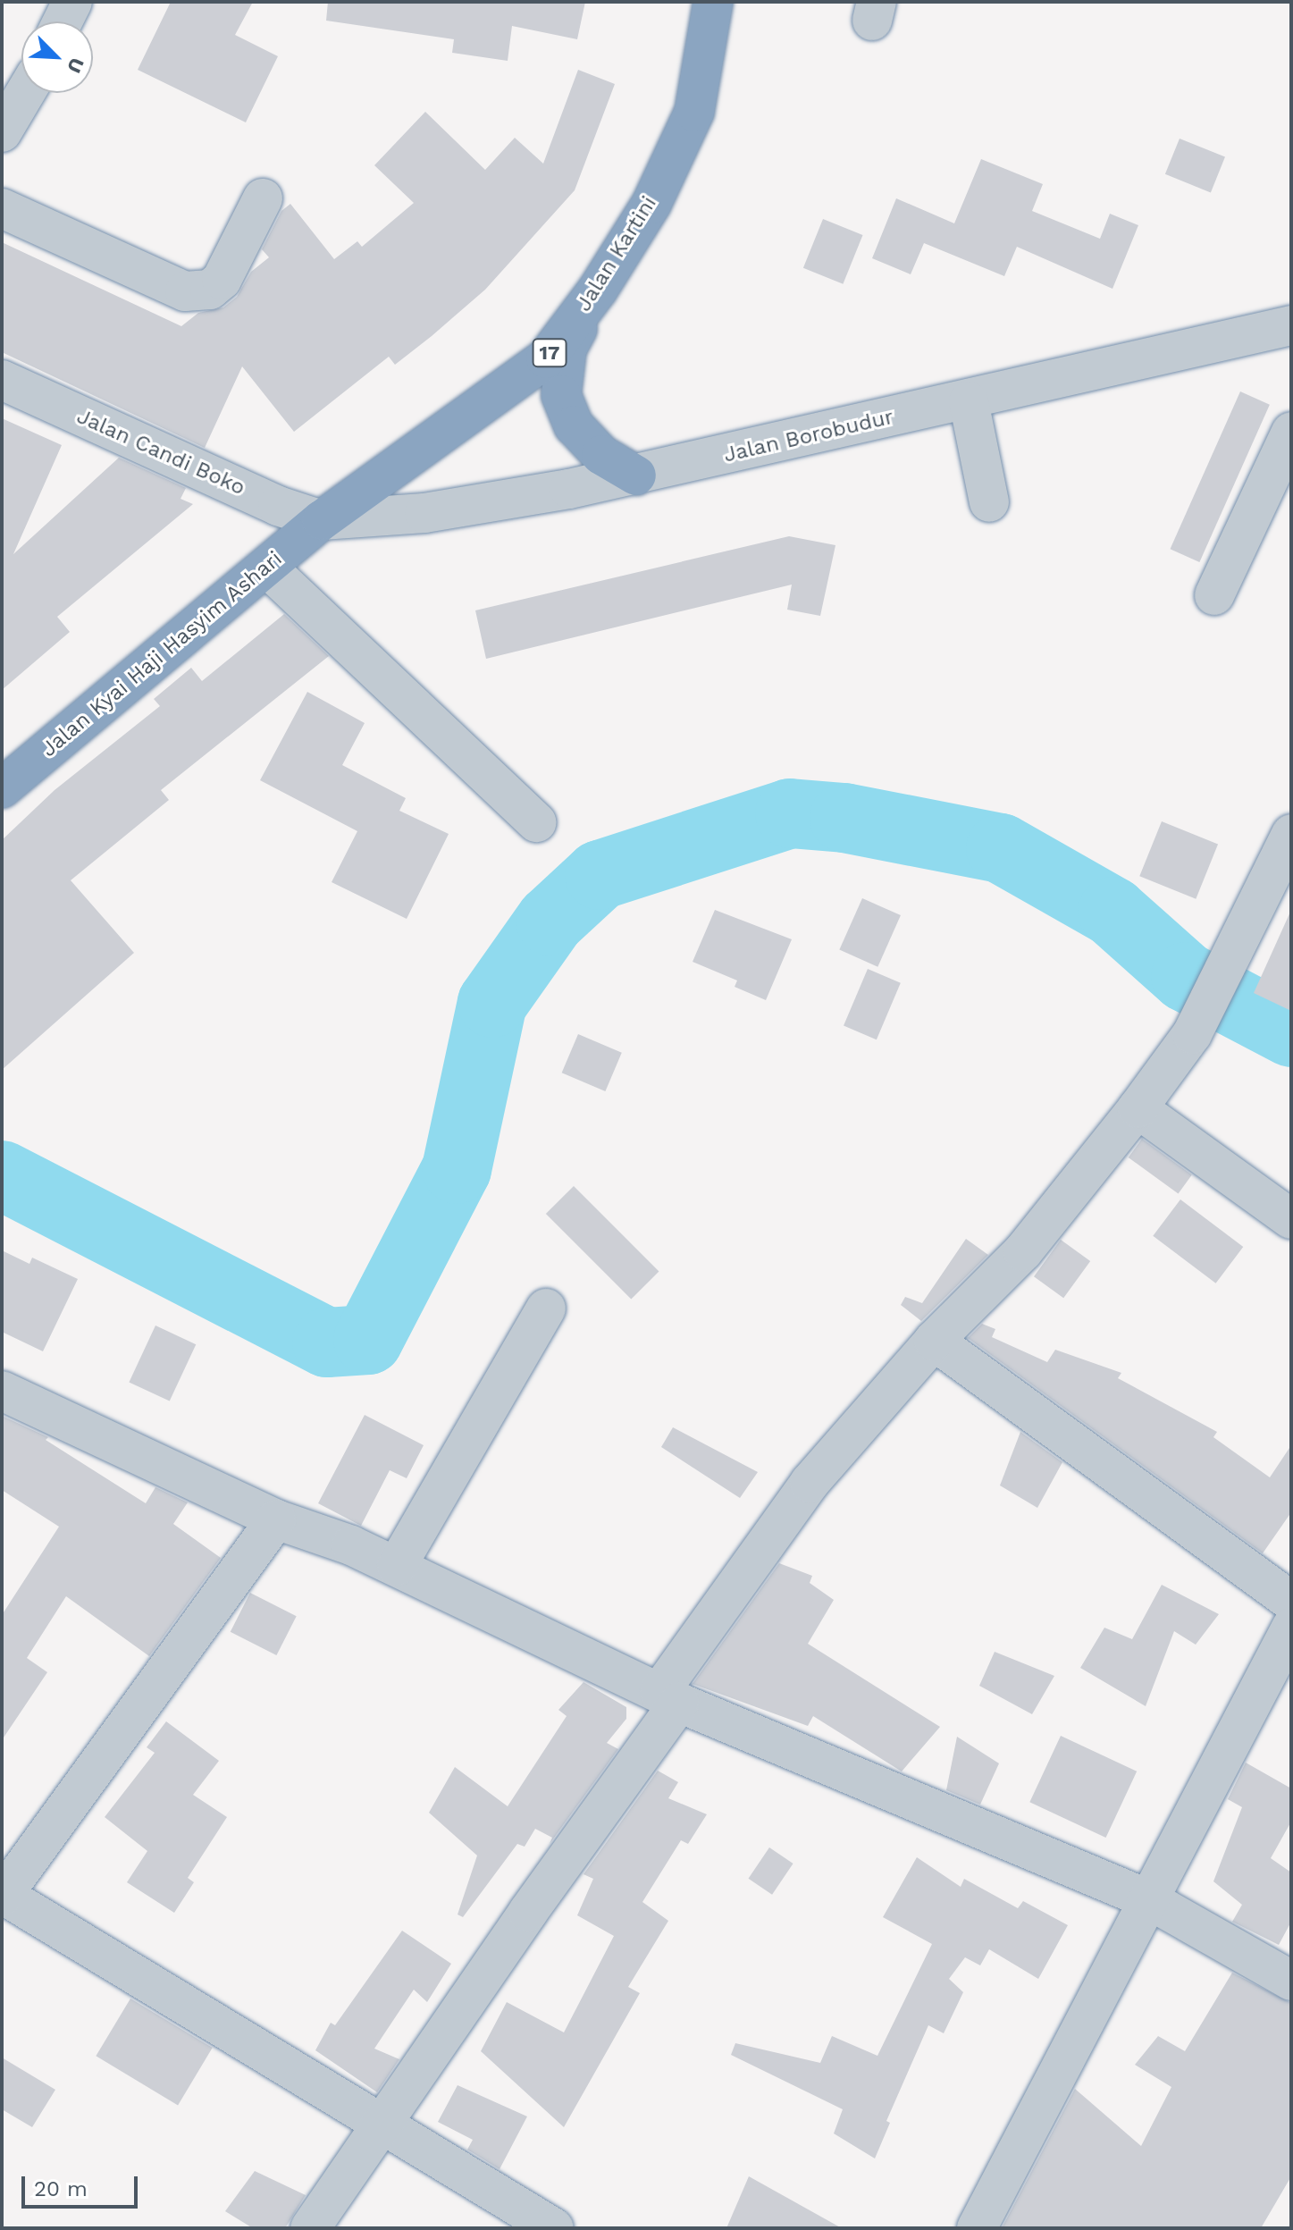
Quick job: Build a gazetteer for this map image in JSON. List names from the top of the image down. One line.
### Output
{"streets":{"highway":["Jalan Kartini","17","Jalan Kyai Haji Hasyim Ashari"],"street":["Jalan Borobudur","Jalan Candi Boko"]},"crossings":[["Jalan Kartini","Jalan Borobudur"],["Jalan Kartini","Jalan Candi Boko"],["Jalan Kartini","Jalan Kyai Haji Hasyim Ashari"],["Jalan Borobudur","Jalan Candi Boko"],["Jalan Borobudur","Jalan Kyai Haji Hasyim Ashari"],["Jalan Candi Boko","Jalan Kyai Haji Hasyim Ashari"]],"scale_bar":"20 m","north":"bottom right"}
